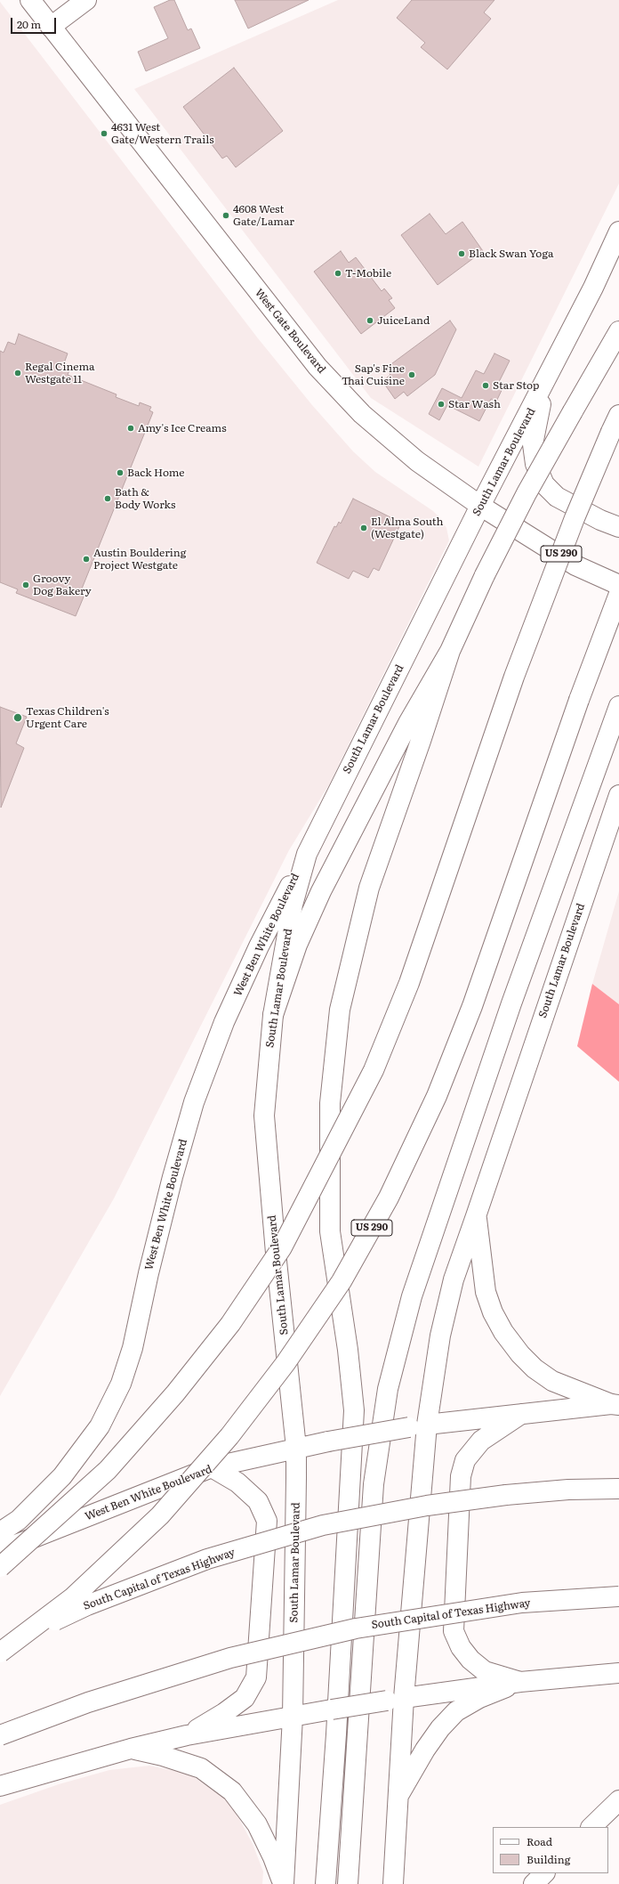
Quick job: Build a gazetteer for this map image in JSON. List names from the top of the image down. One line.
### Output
{"streets":{"main road":["West Gate Boulevard","South Lamar Boulevard","US 290","West Ben White Boulevard","South Capital of Texas Highway"]},"crossings":[["West Gate Boulevard","South Lamar Boulevard"],["South Lamar Boulevard","West Ben White Boulevard"]],"places":["4631 West Gate/Western Trails","4608 West Gate/Lamar","Black Swan Yoga","T-Mobile","JuiceLand","Regal Cinema Westgate 11","Sap's Fine Thai Cuisine","Star Stop","Star Wash","Amy's Ice Creams","Back Home","Bath & Body Works","El Alma South (Westgate)","Austin Bouldering Project Westgate","Groovy Dog Bakery","Texas Children's Urgent Care"],"legend":["Road","Building"],"scale_bar":"20 m"}
